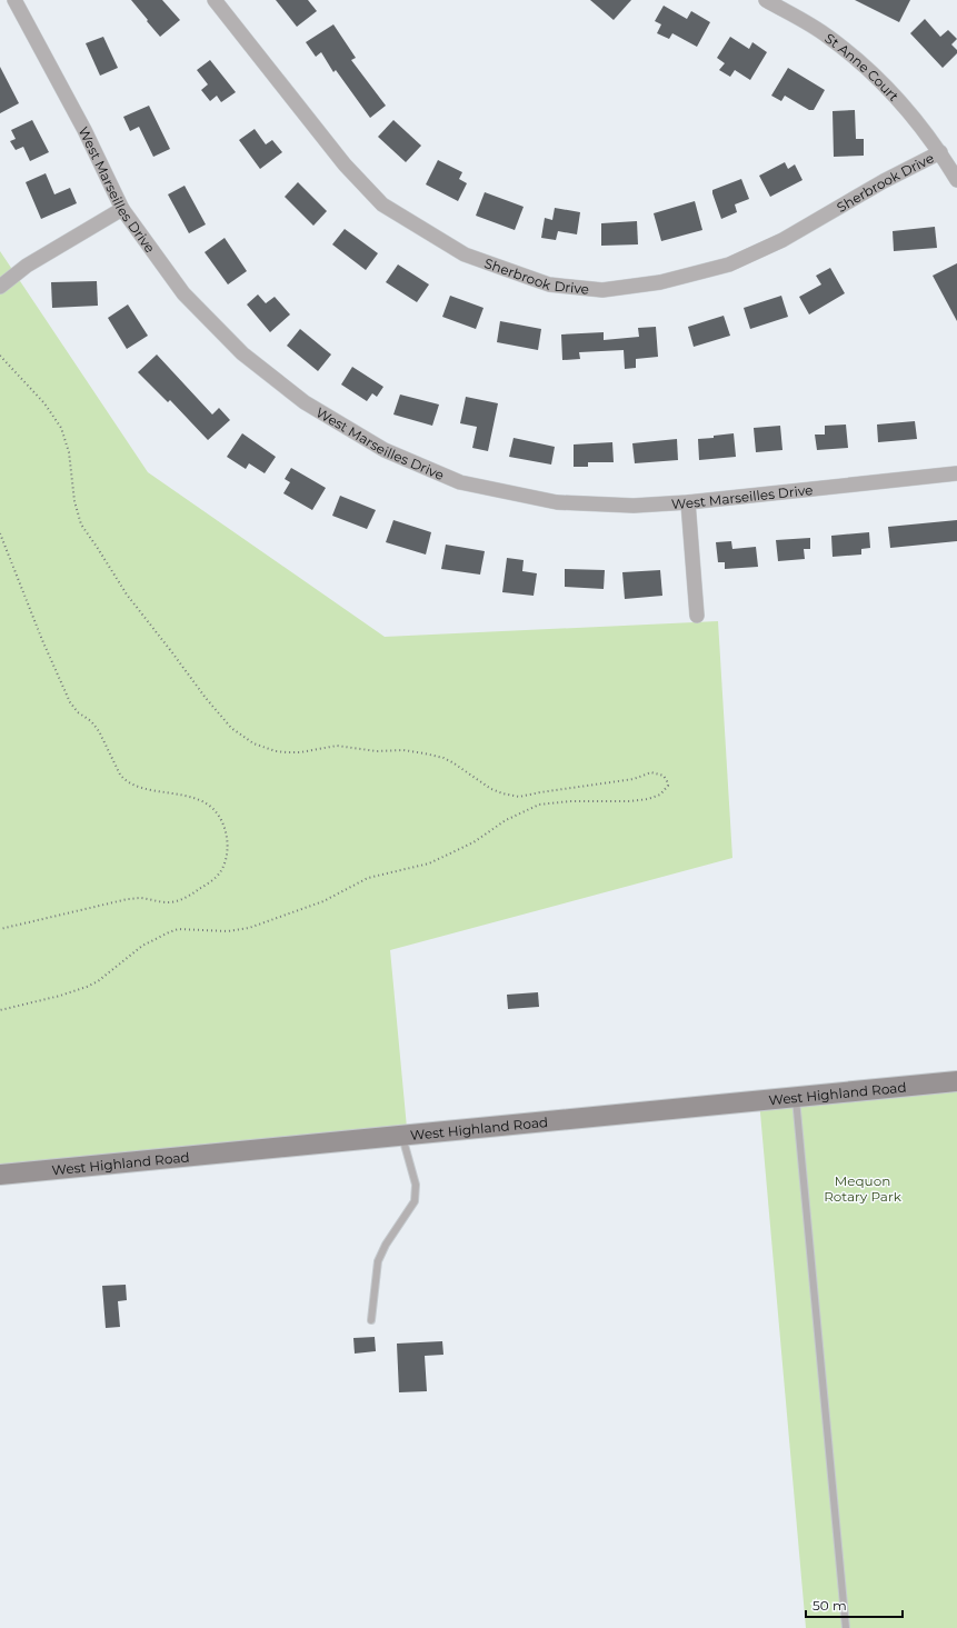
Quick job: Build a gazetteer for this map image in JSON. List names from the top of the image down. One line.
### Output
{"streets":{"main road":["West Highland Road"],"street":["St Anne Court","Sherbrook Drive","West Marseilles Drive"]},"crossings":[["St Anne Court","Sherbrook Drive"]],"parks":["Mequon Rotary Park"],"scale_bar":"50 m"}
